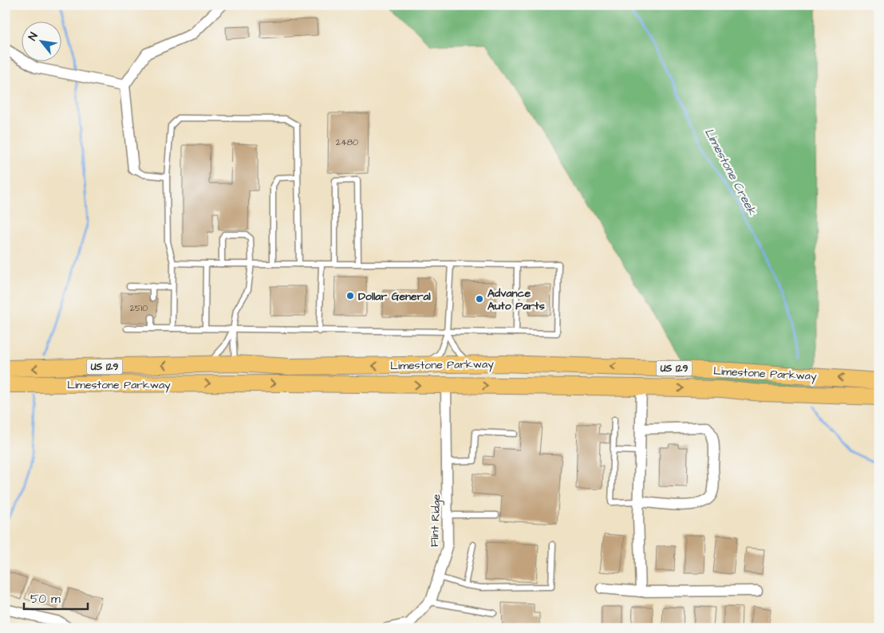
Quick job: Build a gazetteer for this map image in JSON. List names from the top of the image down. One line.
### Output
{"streets":{"main road":["Limestone Parkway","US 129"],"street":["Flint Ridge"]},"crossings":[["Limestone Parkway","Flint Ridge"]],"water":["Limestone Creek"],"places":["Dollar General","Advance Auto Parts"],"house_numbers":["2480","2510"],"scale_bar":"50 m","north":"top left"}
